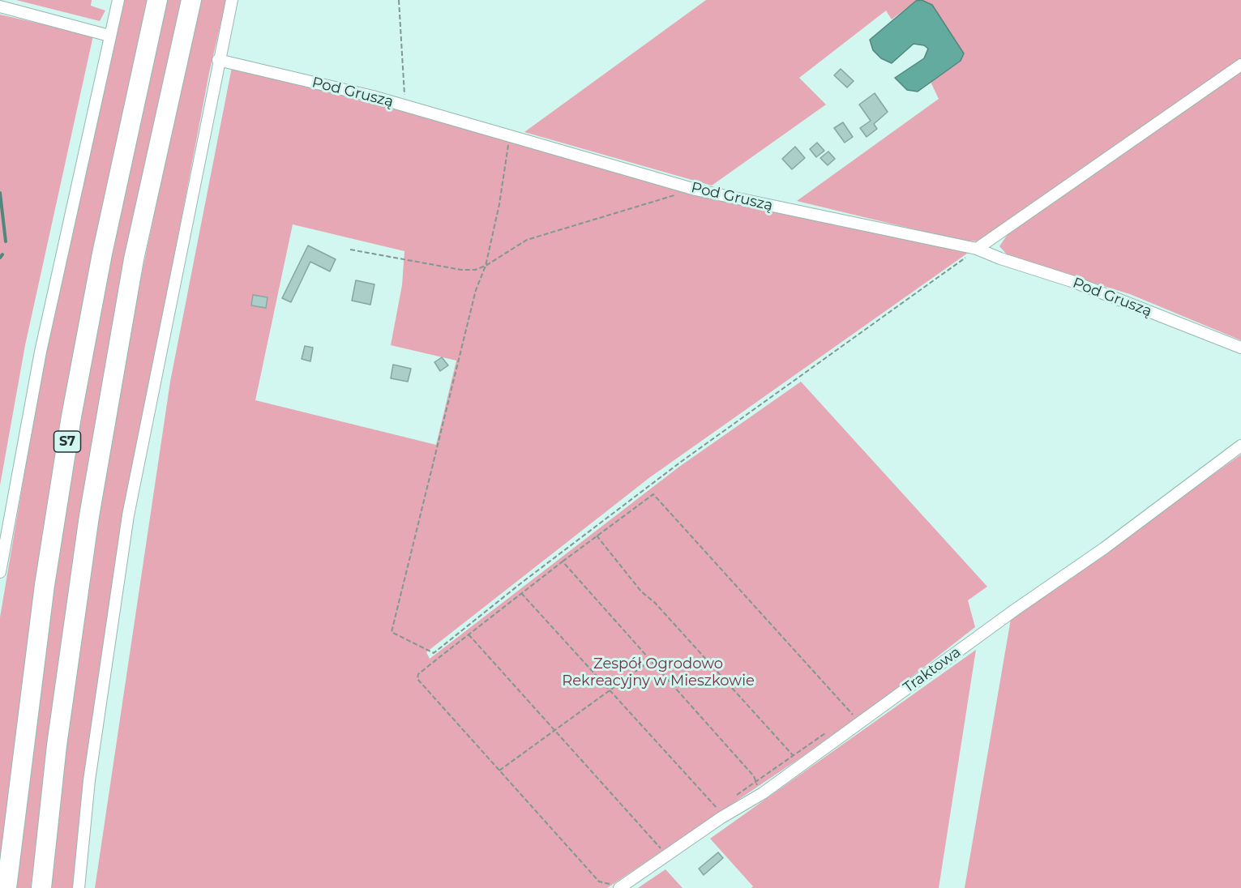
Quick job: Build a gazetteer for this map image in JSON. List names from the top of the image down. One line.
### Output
{"streets":{"highway":["S7"],"street":["Pod Gruszą","Traktowa"]},"parks":["Zespół Ogrodowo Rekreacyjny w Mieszkowie"]}
